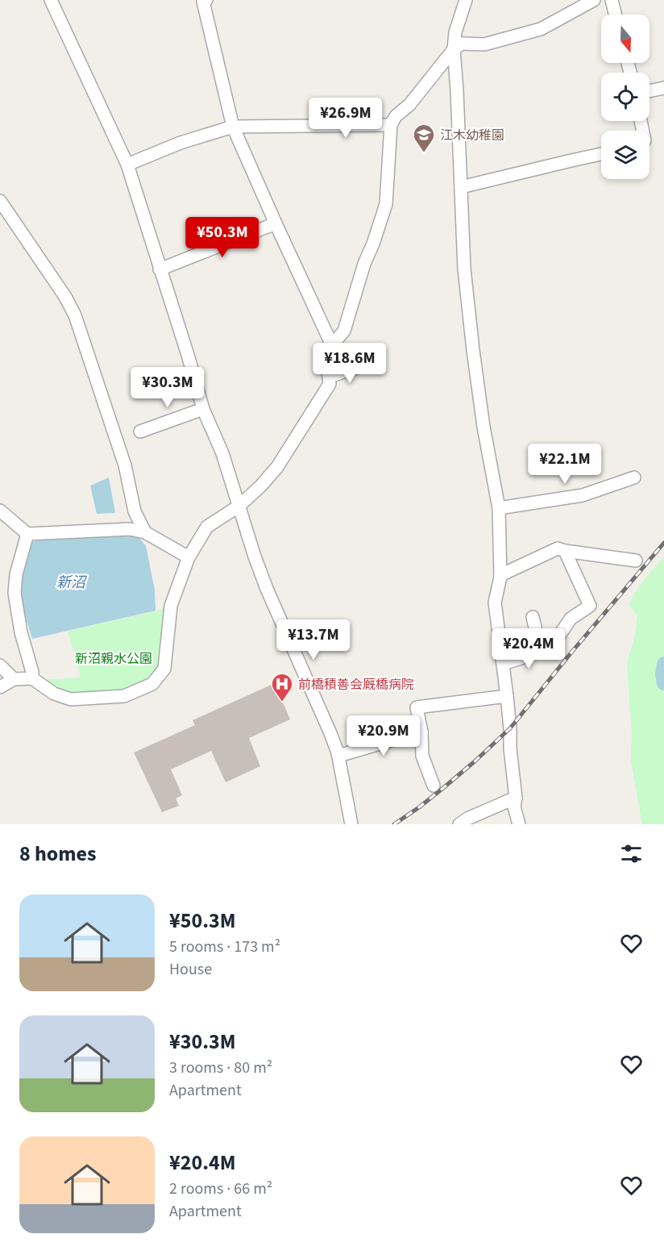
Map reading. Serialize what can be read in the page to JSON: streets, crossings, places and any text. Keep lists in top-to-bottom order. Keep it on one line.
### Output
{"water":["新沼"],"parks":["新沼親水公園"],"places":{"school or university":["江木幼稚園"],"hospital":["前橋積善会厩橋病院"]},"north":"bottom","page":{"price":["¥26.9M","¥50.3M","¥18.6M","¥30.3M","¥22.1M","¥13.7M","¥20.4M","¥20.9M"],"heading":"8 homes","list":[{"name":"¥50.3M","note":"5 rooms · 173 m² · House"},{"name":"¥30.3M","note":"3 rooms · 80 m² · Apartment"},{"name":"¥20.4M","note":"2 rooms · 66 m² · Apartment"}]}}
